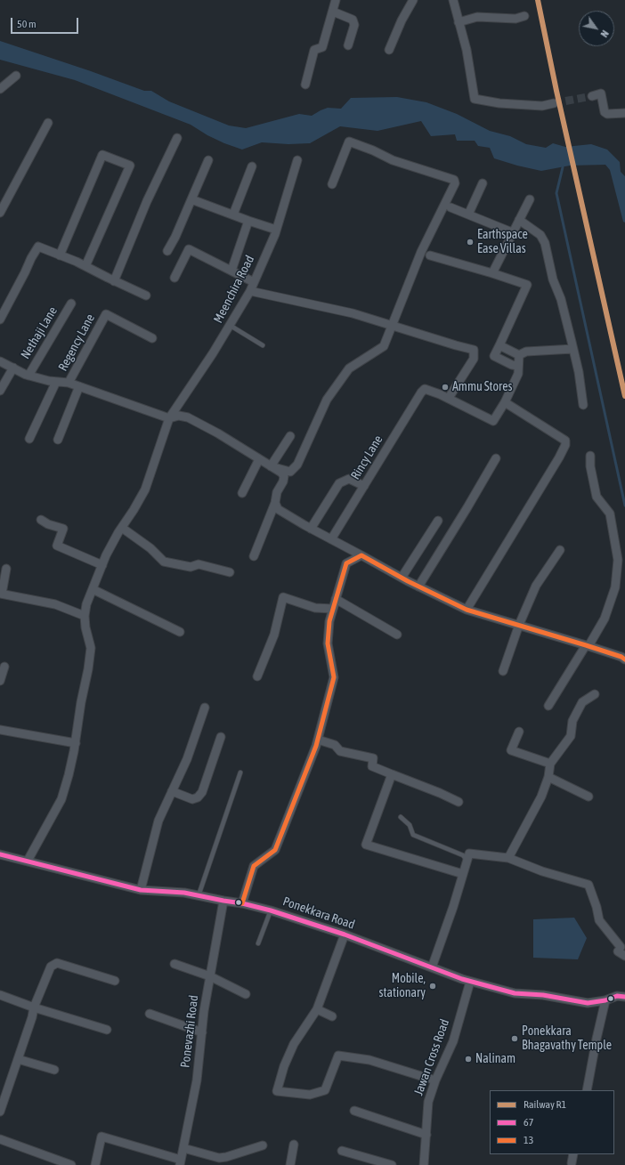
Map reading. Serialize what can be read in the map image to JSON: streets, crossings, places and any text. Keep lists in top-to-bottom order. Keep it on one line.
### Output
{"streets":{"street":["Meenchira Road","Nethaji Lane","Regency Lane","Rincy Lane","Ponekkara Road","Ponevazhi Road","Jawan Cross Road"]},"crossings":[["Ponekkara Road","Ponevazhi Road"],["Ponekkara Road","Jawan Cross Road"]],"places":["Earthspace Ease Villas","Ammu Stores","Mobile, stationary","Ponekkara Bhagavathy Temple","Nalinam"],"lines":["rail line R1","transit line 13","transit line 67"],"legend":["Railway R1","67","13"],"scale_bar":"50 m","north":"bottom right"}
